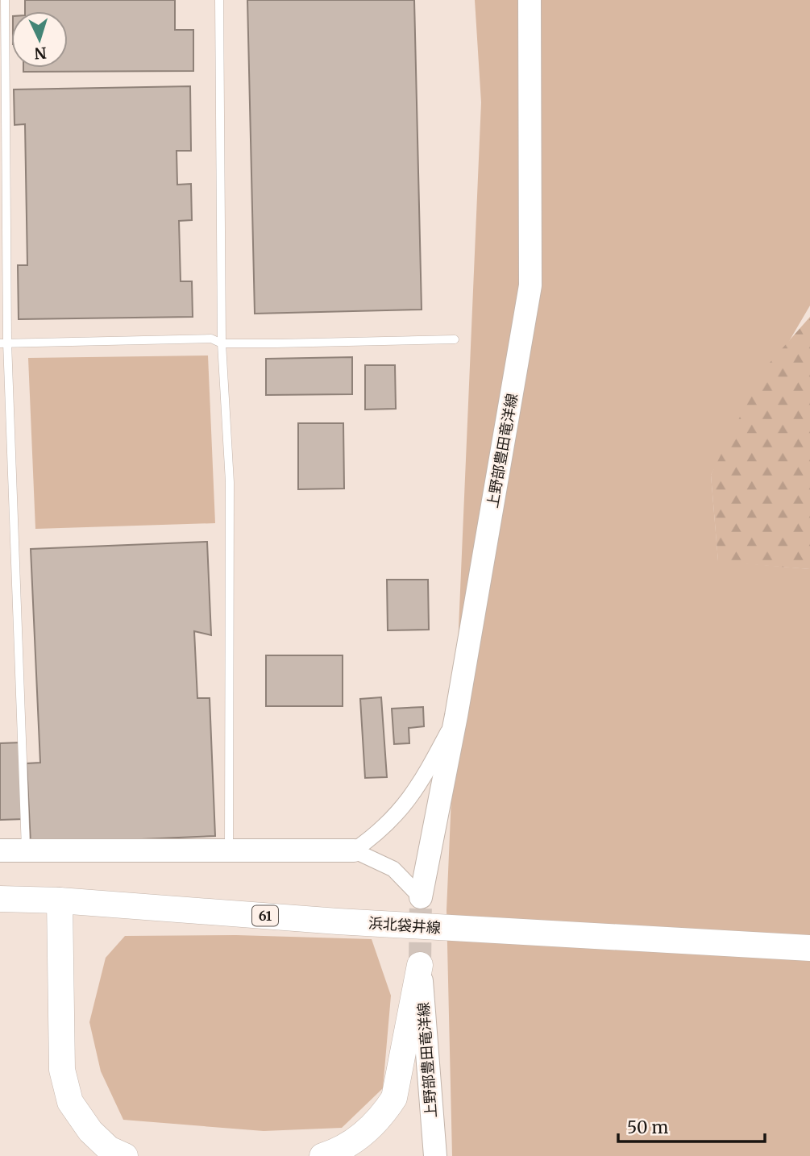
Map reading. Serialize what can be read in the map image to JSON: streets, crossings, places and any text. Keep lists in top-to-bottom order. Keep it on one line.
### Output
{"streets":{"main road":["上野部豊田竜洋線","61","浜北袋井線"]},"scale_bar":"50 m","north":"bottom"}
